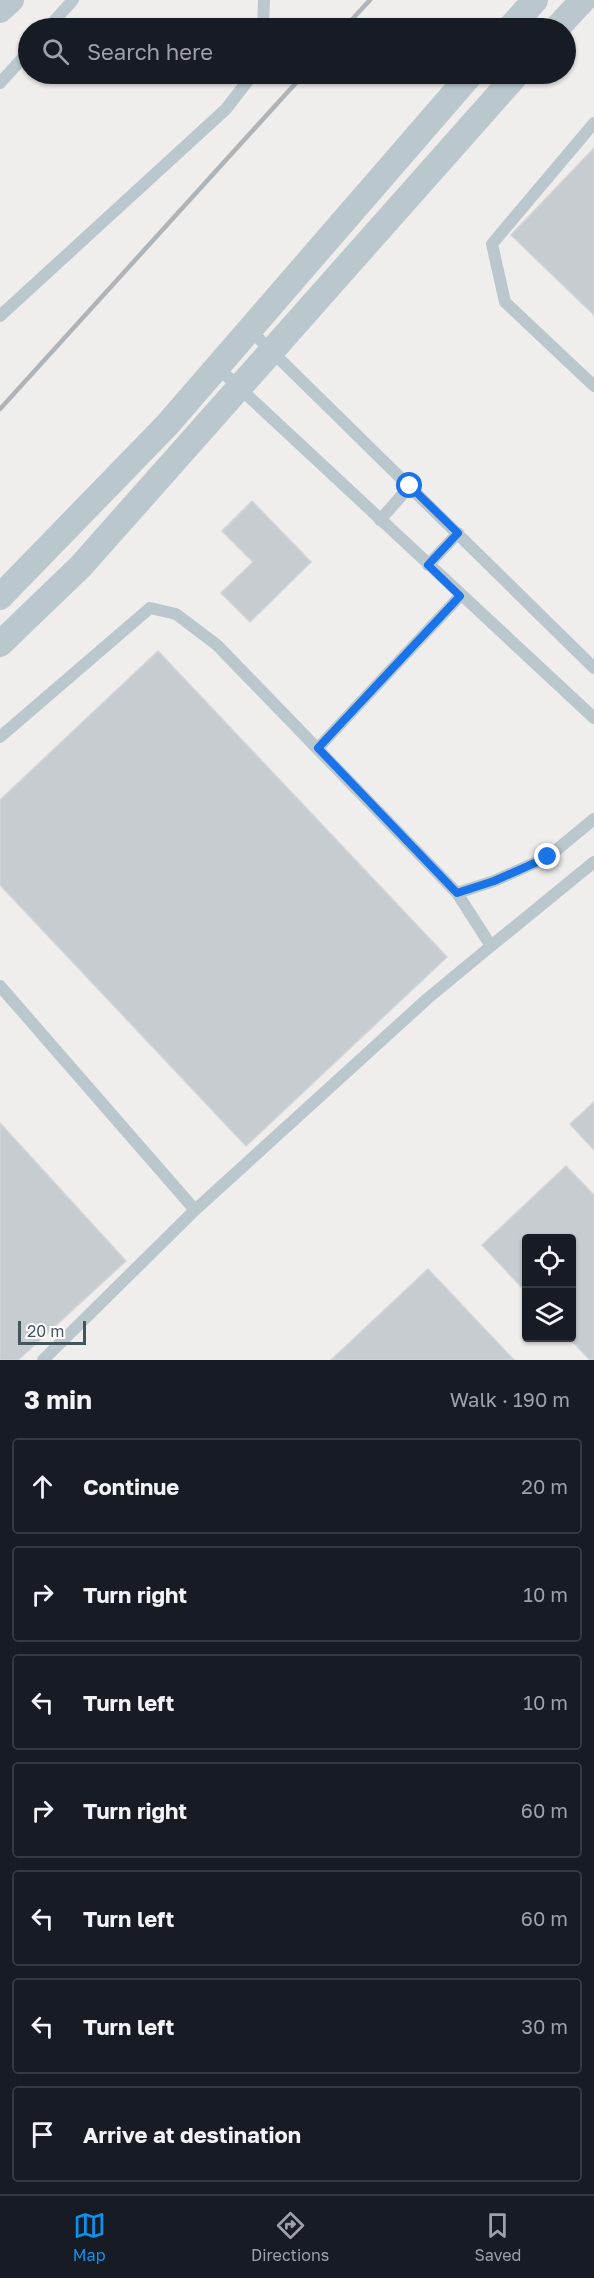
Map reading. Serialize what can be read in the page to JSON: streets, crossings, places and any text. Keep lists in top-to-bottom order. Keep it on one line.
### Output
{"scale_bar":"20 m","page":{"search":"Search here","scale":"20 m","heading":["3 min","Walk · 190 m"],"list":[["Continue","20 m"],["Turn right","10 m"],["Turn left","10 m"],["Turn right","60 m"],["Turn left","60 m"],["Turn left","30 m"],"Arrive at destination"],"nav":["Map","Directions","Saved"]}}
